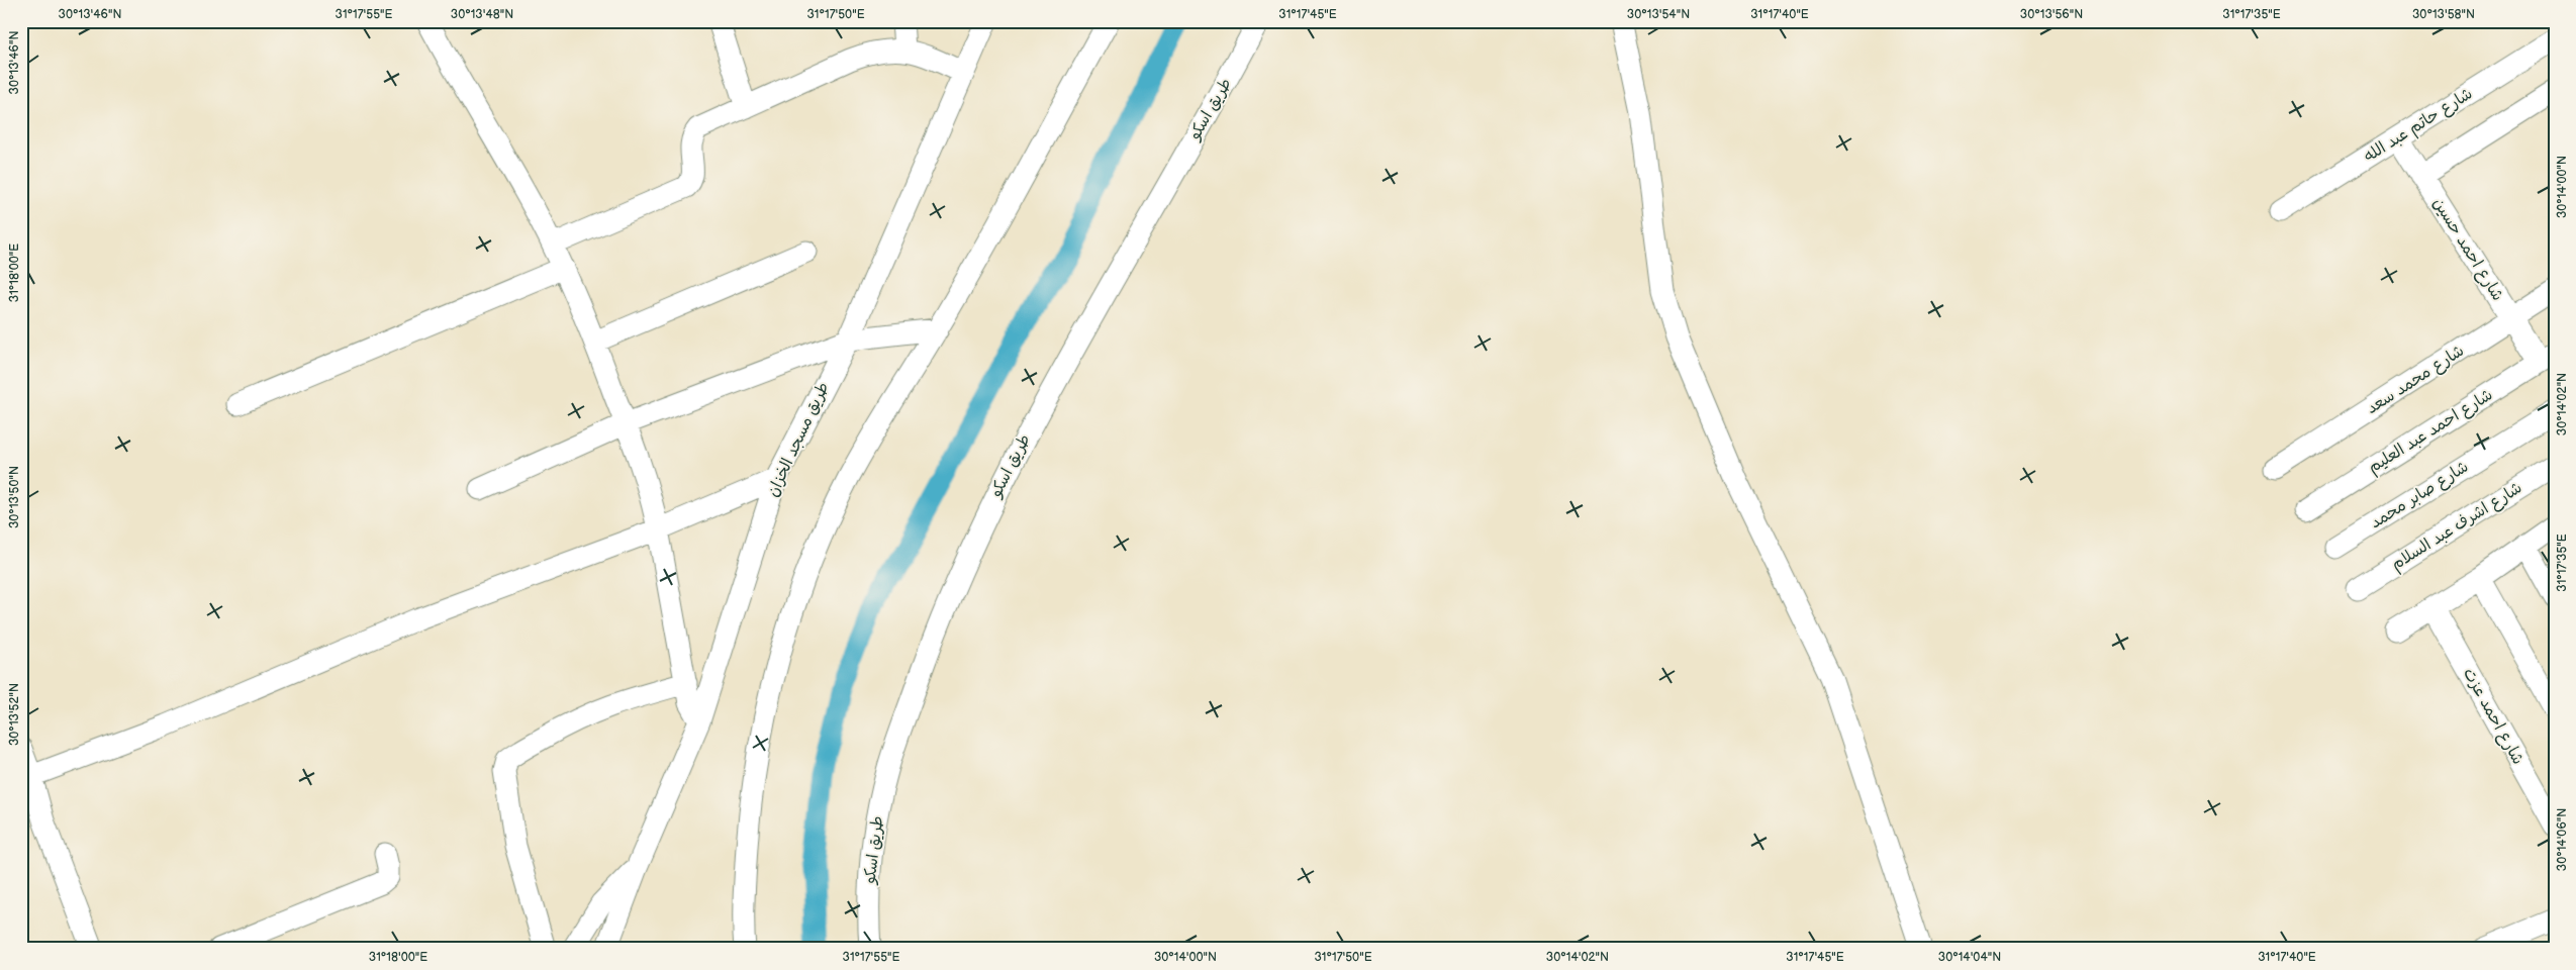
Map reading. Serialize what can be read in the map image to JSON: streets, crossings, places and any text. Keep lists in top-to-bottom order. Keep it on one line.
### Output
{"streets":{"street":["طريق اسكو","شارع حاتم عبد الله","شارع احمد حسين","شارع محمد سعد","شارع احمد عبد العليم","طريق مسجد الخزان","شارع صابر محمد","شارع اشرف عبد السلام","شارع احمد عزت"]},"crossings":[["شارع حاتم عبد الله","شارع احمد حسين"],["شارع احمد حسين","شارع محمد سعد"],["شارع احمد حسين","شارع احمد عبد العليم"]],"coordinates":["30°13'46\"N","31°17'55\"E","30°13'48\"N","31°17'50\"E","31°17'45\"E","30°13'54\"N","31°17'40\"E","30°13'56\"N","31°17'35\"E","30°13'58\"N","30°14'00\"N","31°18'00\"E","30°14'02\"N","30°13'50\"N","30°13'52\"N","30°14'06\"N","30°14'04\"N"]}
